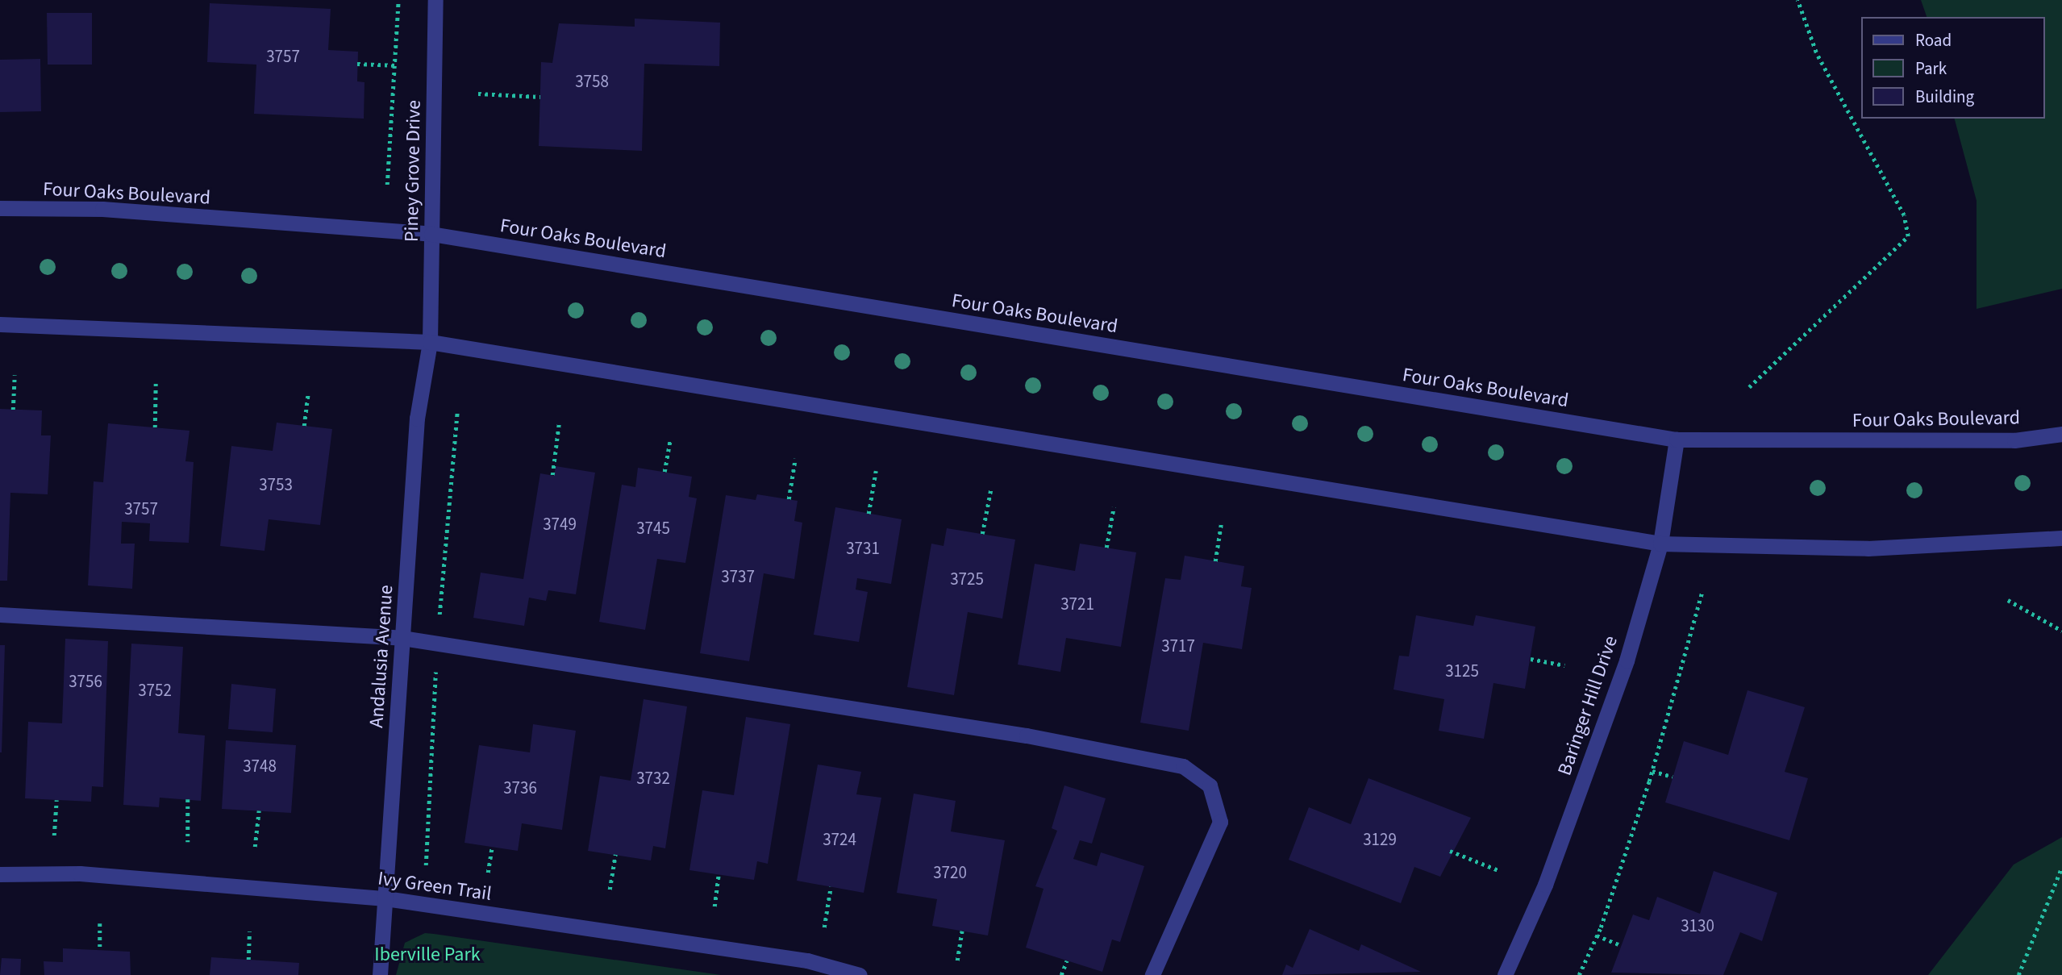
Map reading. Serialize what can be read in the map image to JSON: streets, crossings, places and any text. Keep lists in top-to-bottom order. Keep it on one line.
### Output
{"streets":{"street":["Piney Grove Drive","Four Oaks Boulevard","Andalusia Avenue","Baringer Hill Drive","Ivy Green Trail"]},"crossings":[["Piney Grove Drive","Four Oaks Boulevard"],["Piney Grove Drive","Andalusia Avenue"],["Four Oaks Boulevard","Baringer Hill Drive"],["Andalusia Avenue","Ivy Green Trail"]],"parks":["Iberville Park"],"house_numbers":["3757","3758","3753","3757","3749","3745","3731","3737","3725","3721","3717","3125","3756","3752","3748","3732","3736","3724","3129","3720","3130"],"legend":["Road","Park","Building"]}
